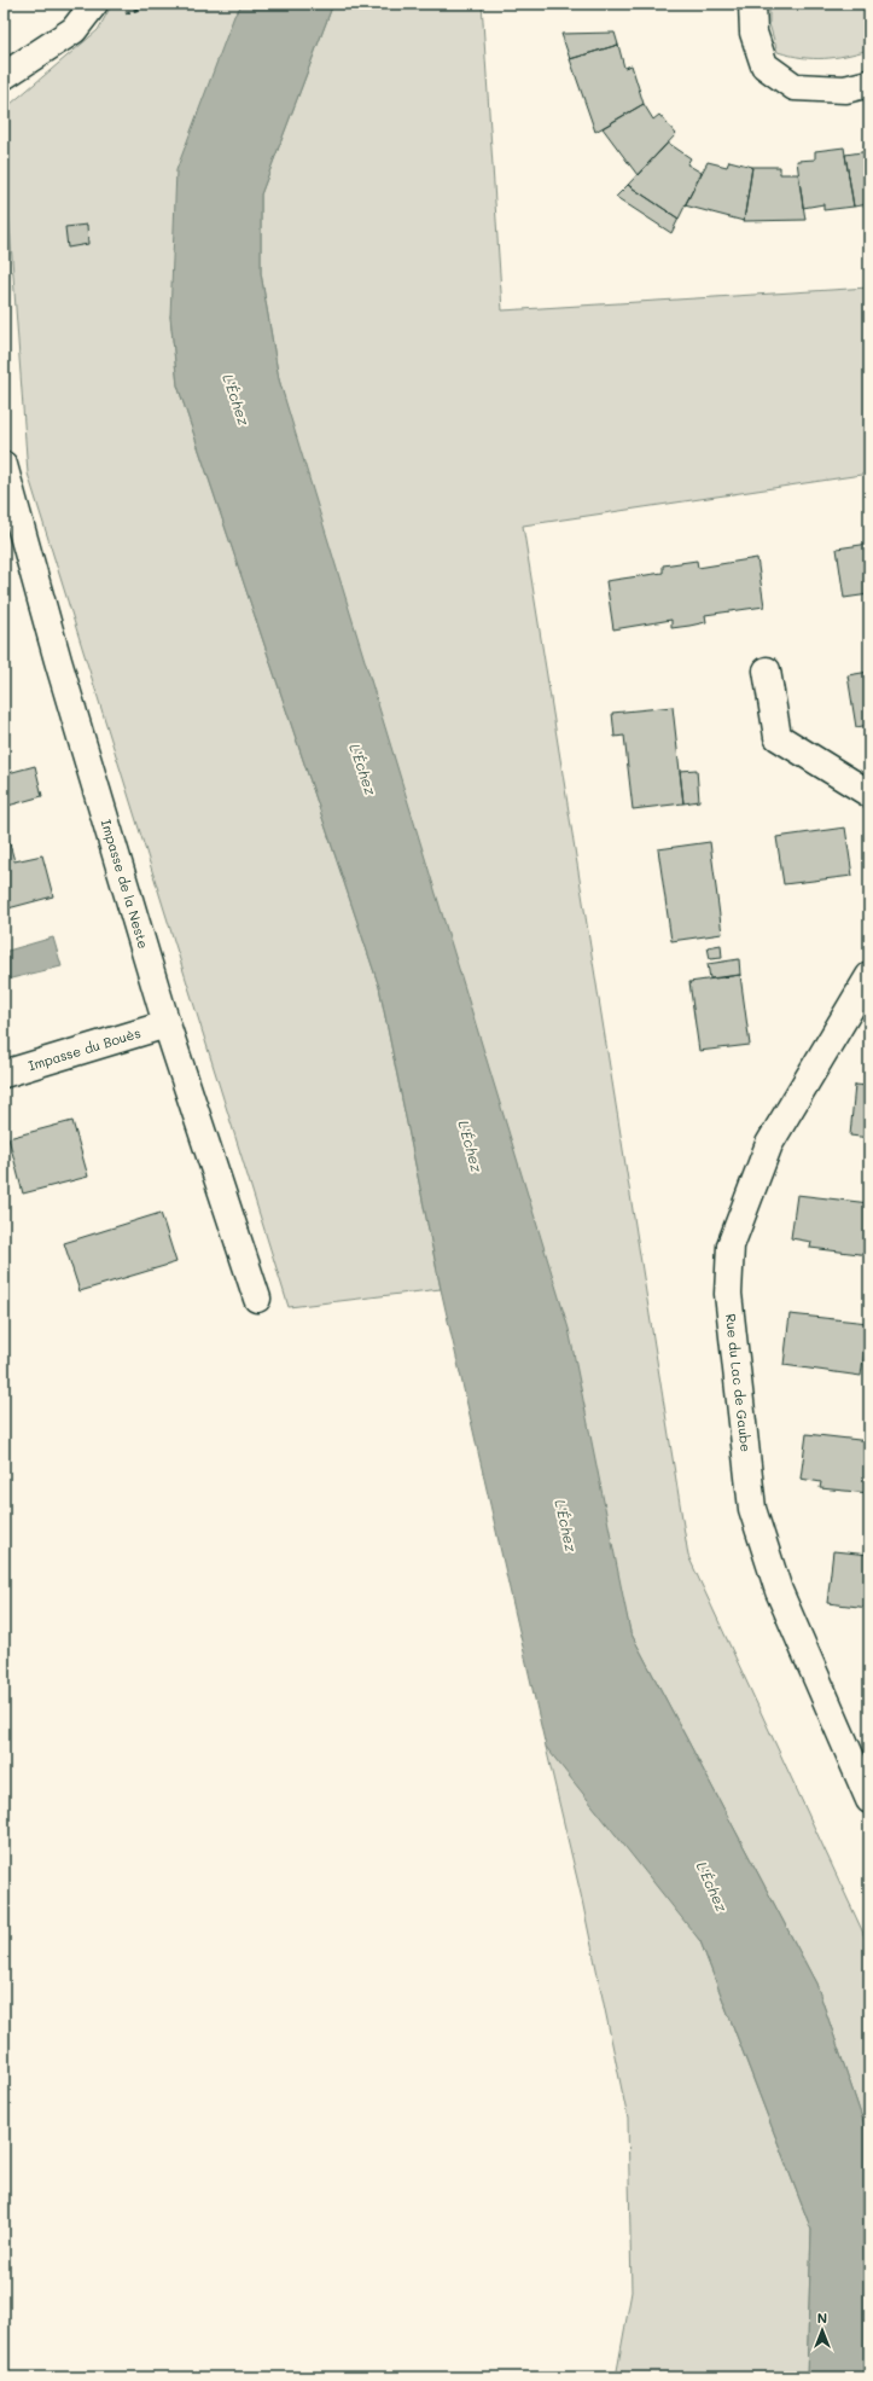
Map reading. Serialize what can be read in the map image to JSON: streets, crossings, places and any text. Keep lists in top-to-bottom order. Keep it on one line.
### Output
{"streets":{"street":["Impasse de la Neste","Impasse du Bouès","Rue du Lac de Gaube"]},"crossings":[["Impasse de la Neste","Impasse du Bouès"]],"water":["L'Échez"],"north":"top"}
